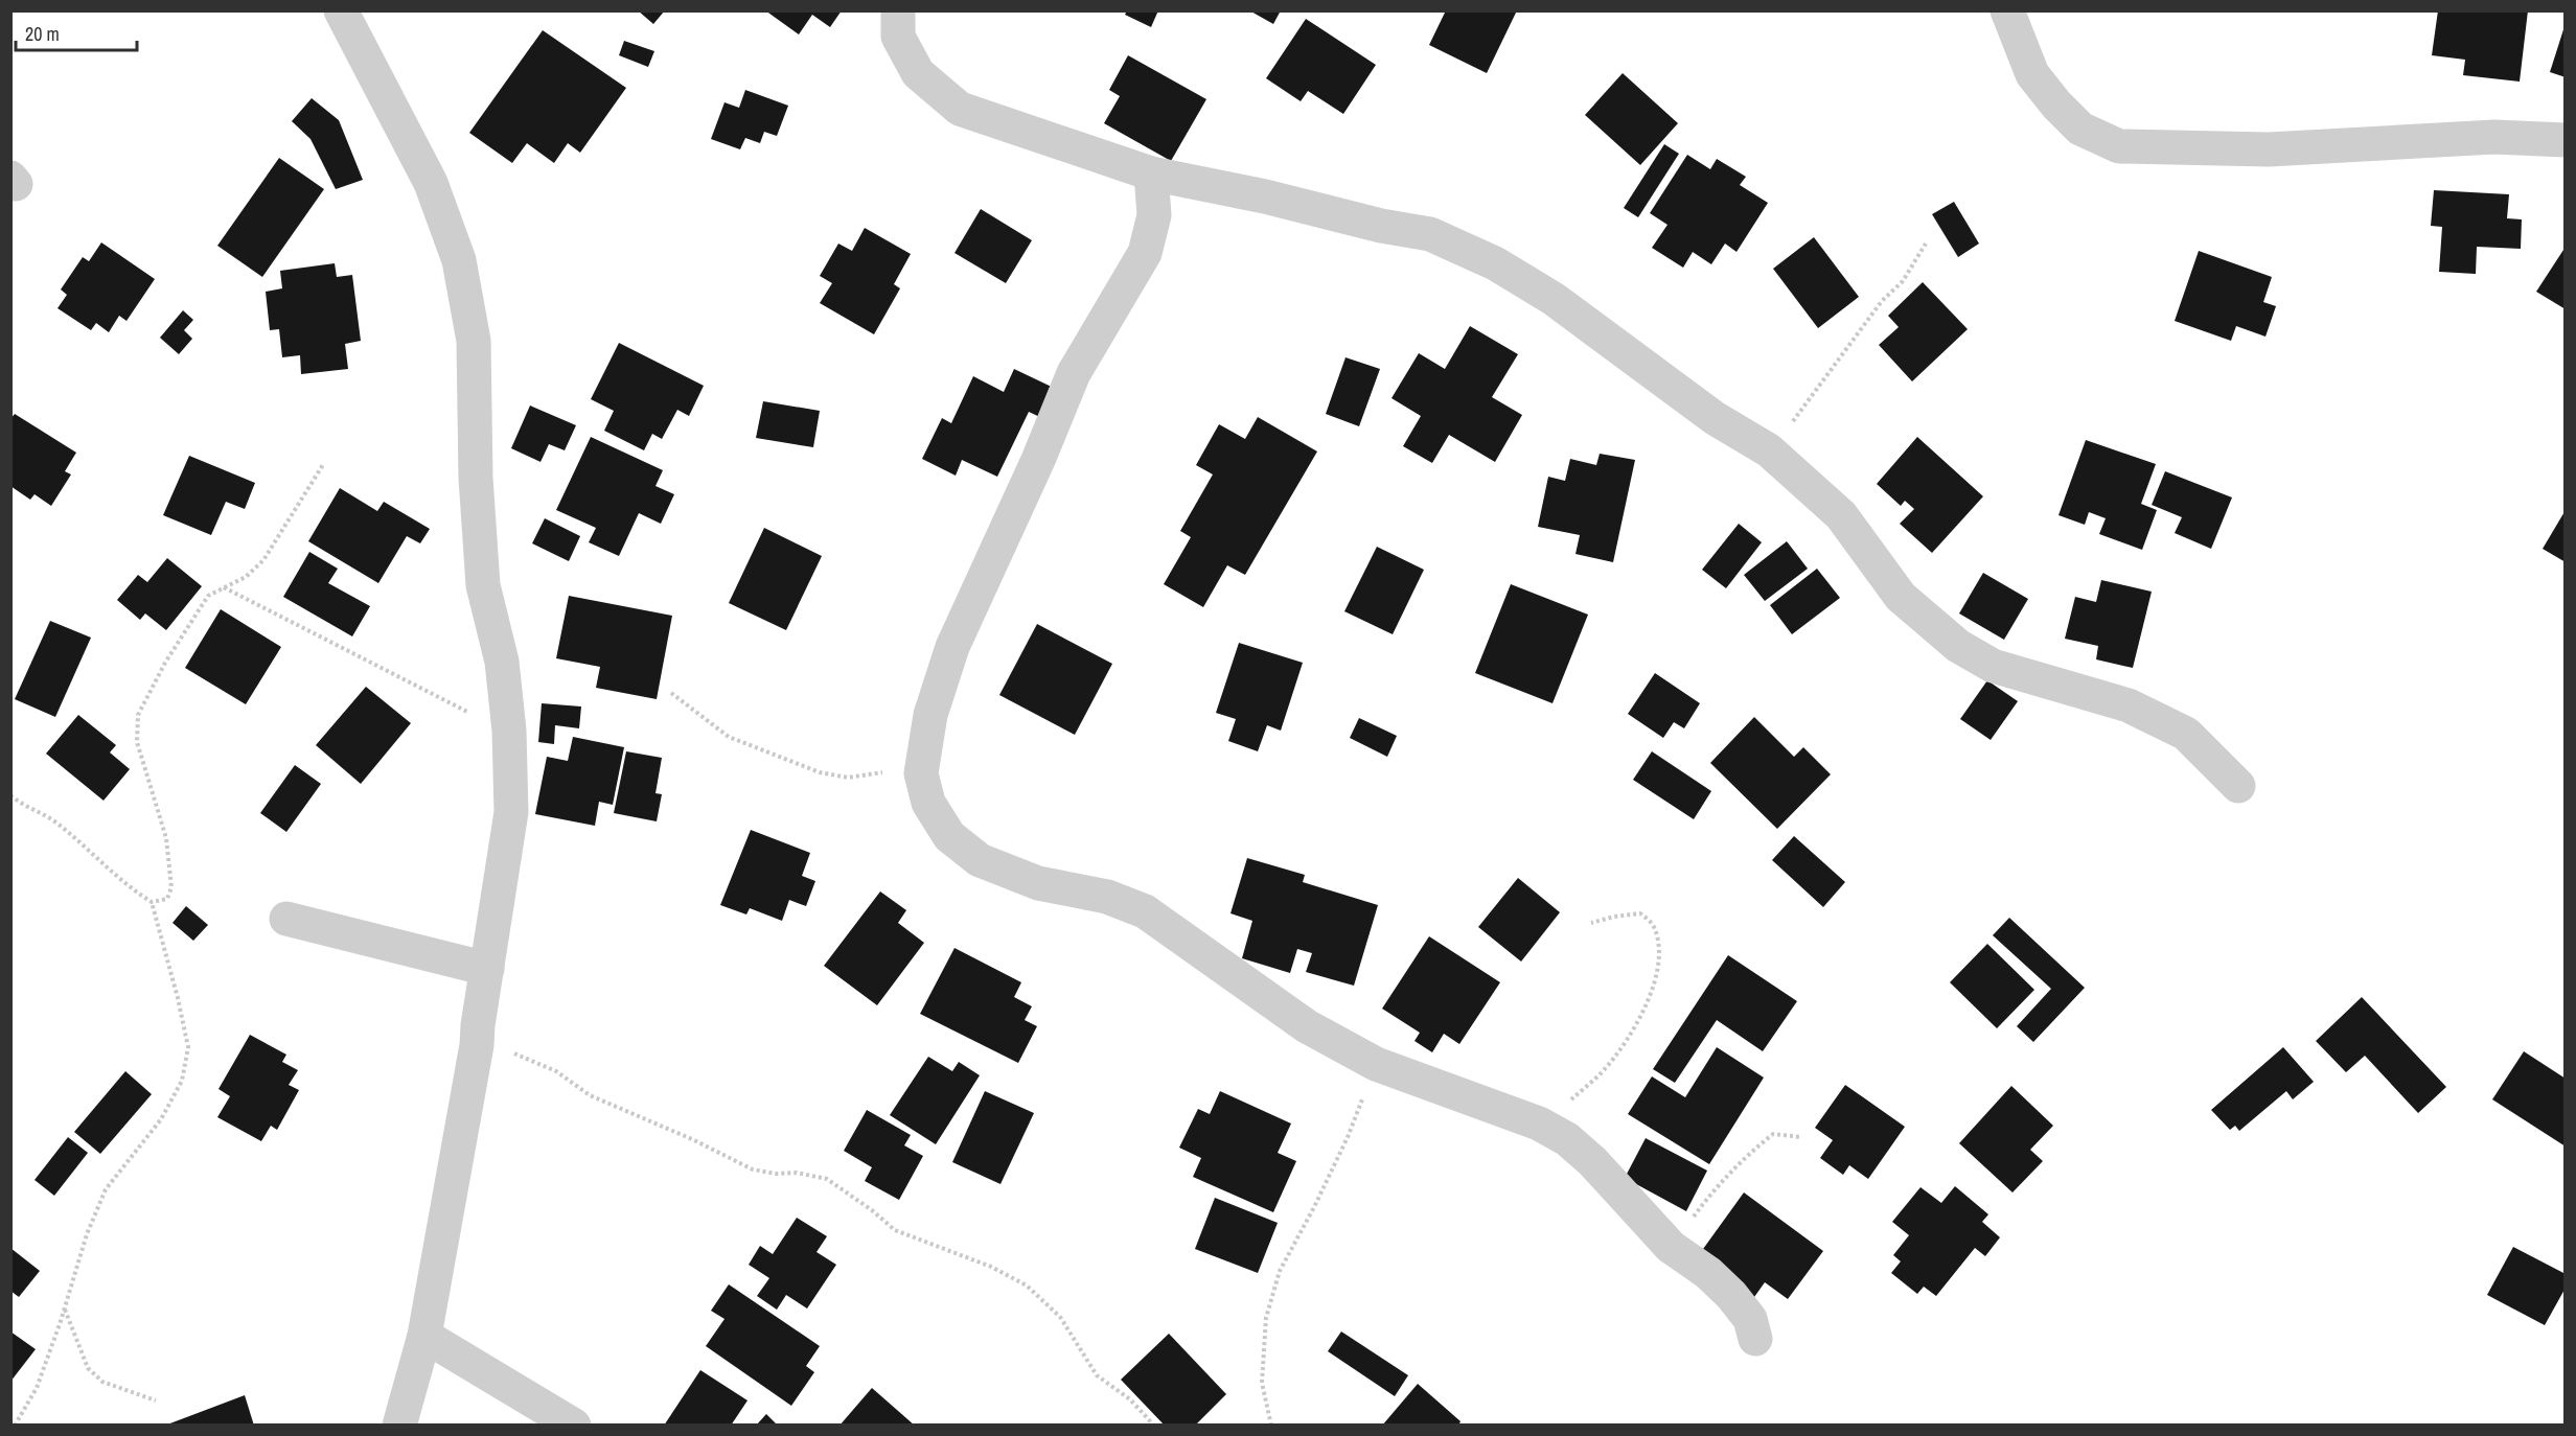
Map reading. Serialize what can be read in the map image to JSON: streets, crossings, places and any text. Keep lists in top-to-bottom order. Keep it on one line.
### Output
{"scale_bar":"20 m"}
